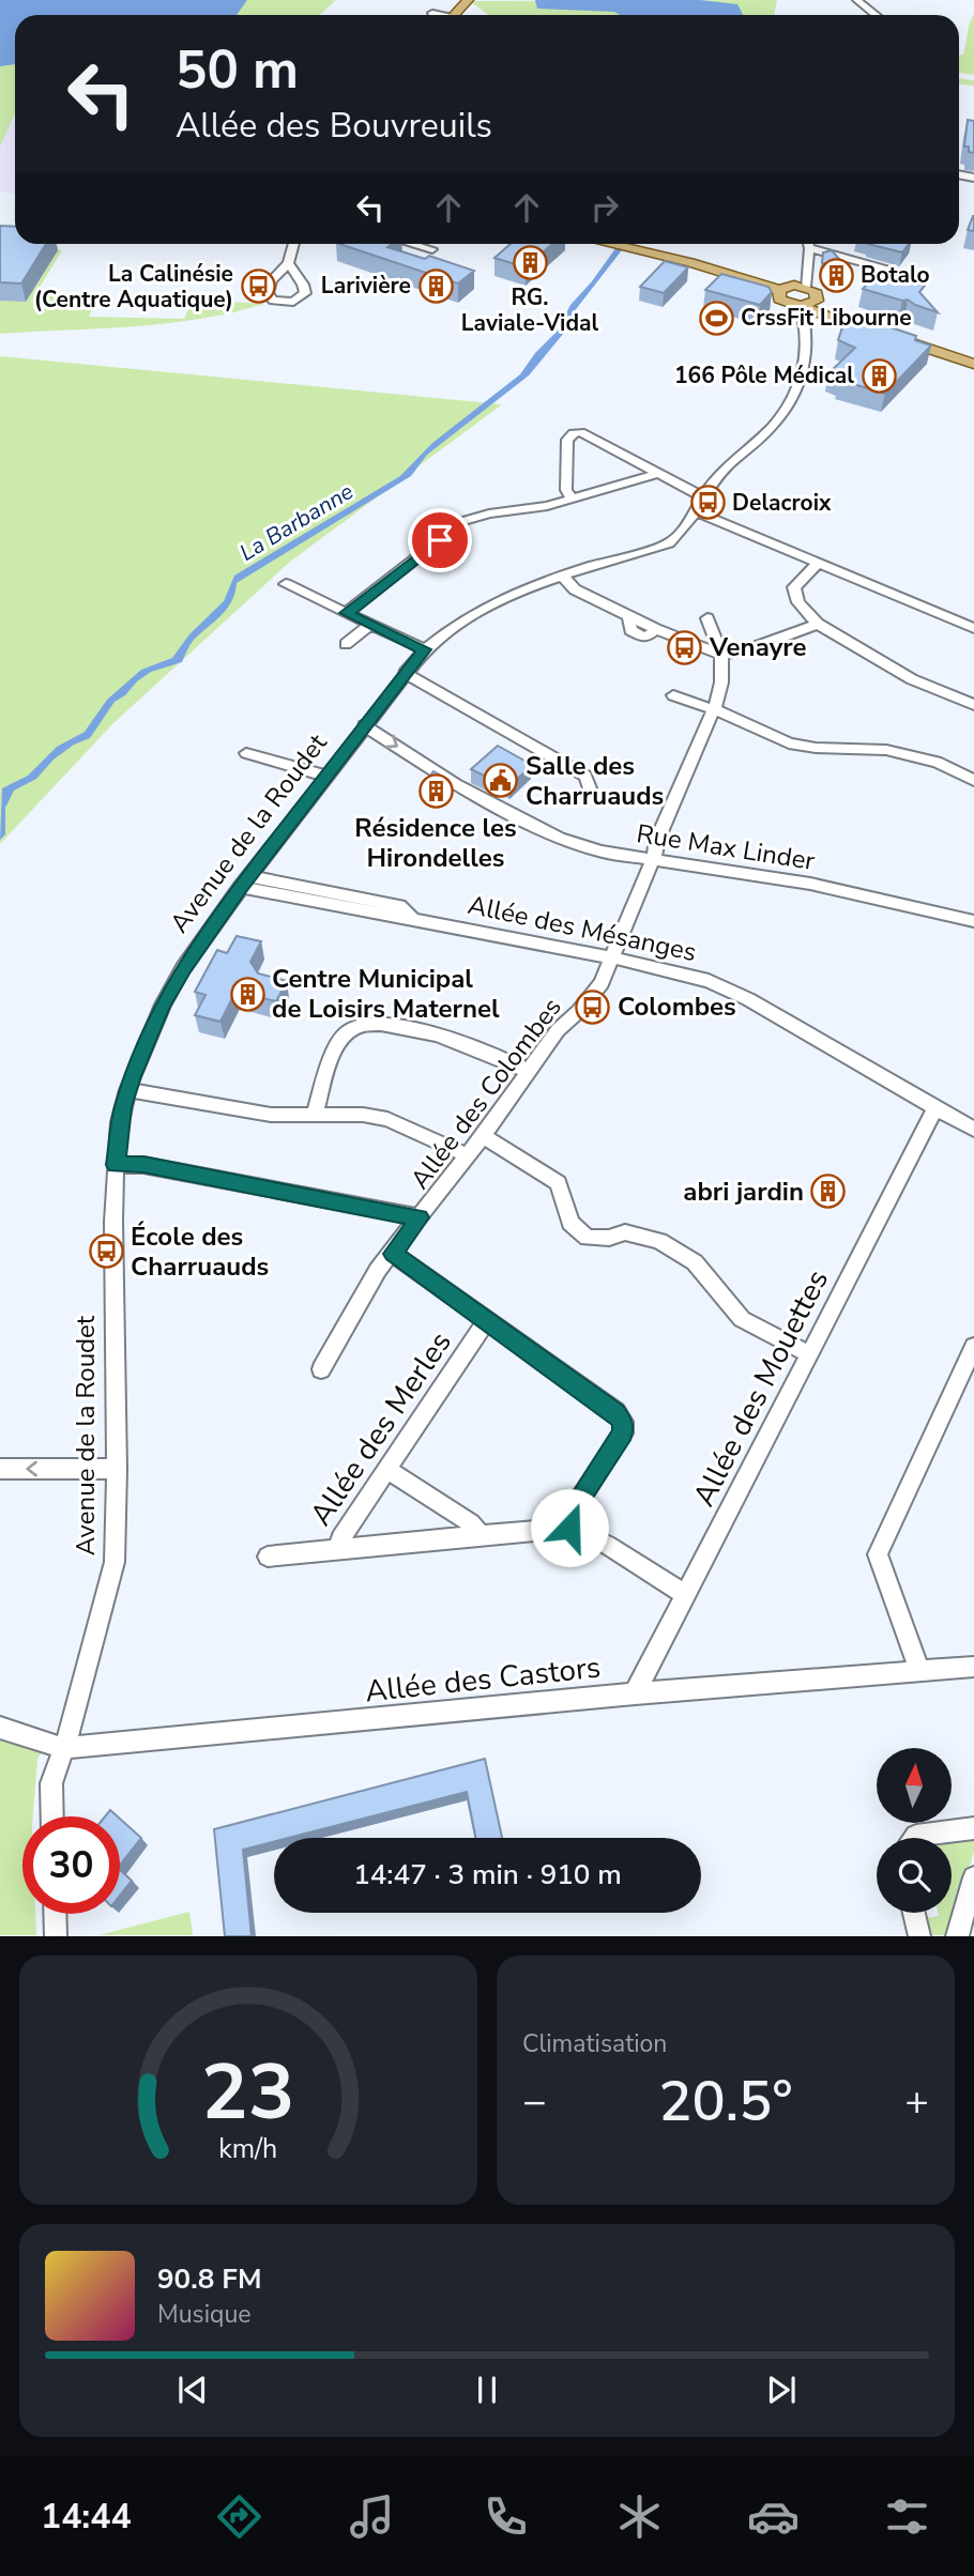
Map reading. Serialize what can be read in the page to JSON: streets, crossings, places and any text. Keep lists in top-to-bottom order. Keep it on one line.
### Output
{"streets":{"street":["Avenue de la Roudet","Rue Max Linder","Allée des Mésanges","Allée des Colombes","Allée des Mouettes","Allée des Merles","Allée des Castors"]},"crossings":[["Avenue de la Roudet","Rue Max Linder"],["Avenue de la Roudet","Allée des Mésanges"],["Avenue de la Roudet","Allée des Castors"],["Rue Max Linder","Allée des Colombes"],["Allée des Mésanges","Allée des Colombes"],["Allée des Mésanges","Allée des Mouettes"],["Allée des Mouettes","Allée des Castors"]],"water":["La Barbanne"],"places":{"building":["RG. Laviale-Vidal","Botalo","Larivière","166 Pôle Médical","Résidence les Hirondelles","Centre Municipal de Loisirs Maternel","abri jardin"],"bus stop":["La Calinésie (Centre Aquatique)","Delacroix","Venayre","Colombes","École des Charruauds"],"sports":["CrssFit Libourne"],"public building":["Salle des Charruauds"]},"north":"top","page":{"turn":["50 m","Allée des Bouvreuils"],"limit":"30","trip":"14:47 · 3 min · 910 m","tile":"Climatisation","heat":["−","20.5°","+"],"song":["90.8 FM","Musique"],"tabs":"14:44","gauge":["23","km/h"]}}
